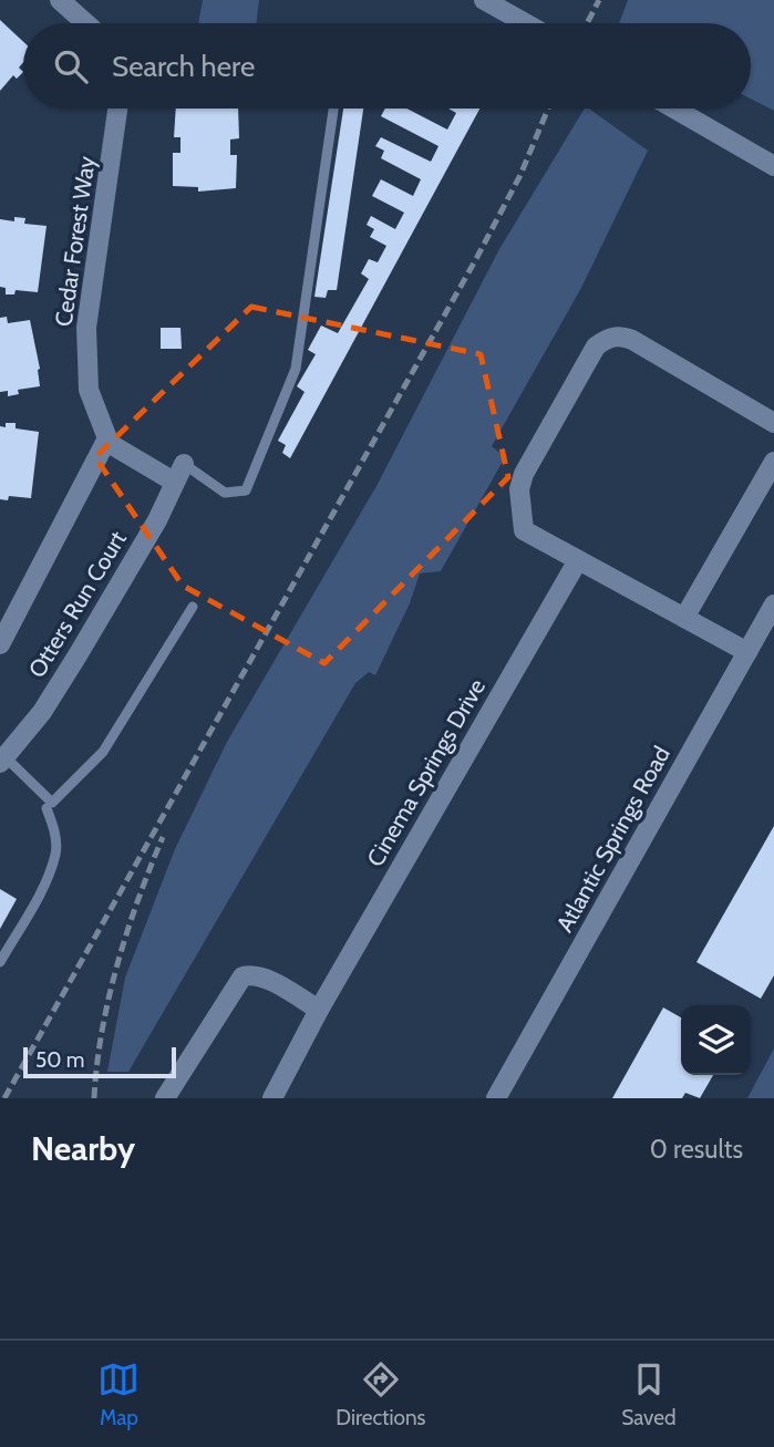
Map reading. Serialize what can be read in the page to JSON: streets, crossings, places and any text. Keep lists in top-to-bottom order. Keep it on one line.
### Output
{"streets":{"street":["Cedar Forest Way","Otters Run Court","Cinema Springs Drive","Atlantic Springs Road"]},"scale_bar":"50 m","page":{"search":"Search here","scale":"50 m","heading":["Nearby","0 results"],"nav":["Map","Directions","Saved"]}}
